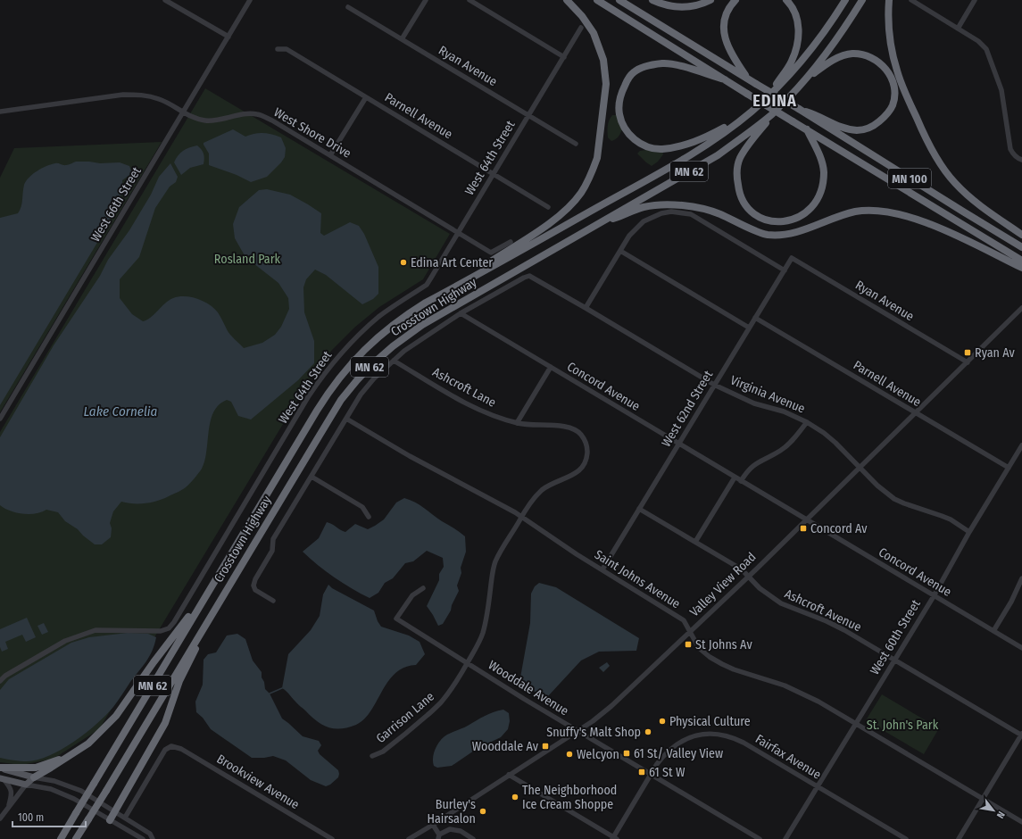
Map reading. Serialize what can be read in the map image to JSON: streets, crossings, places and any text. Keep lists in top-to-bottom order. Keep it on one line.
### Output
{"streets":{"highway":["MN 62","MN 100","Crosstown Highway"],"street":["Ryan Avenue","Parnell Avenue","West Shore Drive","West 64th Street","West 66th Street","Concord Avenue","Ashcroft Lane","Virginia Avenue","West 62nd Street","Saint Johns Avenue","Valley View Road","Ashcroft Avenue","West 60th Street","Wooddale Avenue","Garrison Lane","Fairfax Avenue","Brookview Avenue"]},"crossings":[["Ryan Avenue","West 64th Street"],["Ryan Avenue","West 62nd Street"],["Ryan Avenue","Valley View Road"],["Parnell Avenue","West 64th Street"],["Parnell Avenue","West 62nd Street"],["Parnell Avenue","Valley View Road"],["Parnell Avenue","West 60th Street"],["West Shore Drive","West 64th Street"],["West Shore Drive","West 66th Street"],["Concord Avenue","Virginia Avenue"],["Concord Avenue","West 62nd Street"],["Concord Avenue","Valley View Road"],["Concord Avenue","West 60th Street"],["Ashcroft Lane","Saint Johns Avenue"],["Ashcroft Lane","Garrison Lane"],["Virginia Avenue","West 62nd Street"],["Virginia Avenue","Valley View Road"],["Virginia Avenue","West 60th Street"],["West 62nd Street","Saint Johns Avenue"],["West 62nd Street","Ashcroft Avenue"],["Saint Johns Avenue","Valley View Road"],["Saint Johns Avenue","West 60th Street"],["Saint Johns Avenue","Garrison Lane"],["Valley View Road","Ashcroft Avenue"],["Valley View Road","Wooddale Avenue"],["Ashcroft Avenue","West 60th Street"],["West 60th Street","Fairfax Avenue"],["Wooddale Avenue","Garrison Lane"],["Wooddale Avenue","Fairfax Avenue"]],"districts":["EDINA"],"water":["Lake Cornelia"],"parks":["Rosland Park","St. John's Park"],"places":{"other":["Edina Art Center","Physical Culture","Snuffy's Malt Shop","Welcyon","The Neighborhood Ice Cream Shoppe","Burley's Hairsalon"],"transit":["Ryan Av","Concord Av","St Johns Av","Wooddale Av","61 St/ Valley View","61 St W"]},"scale_bar":"100 m","north":"bottom right"}
